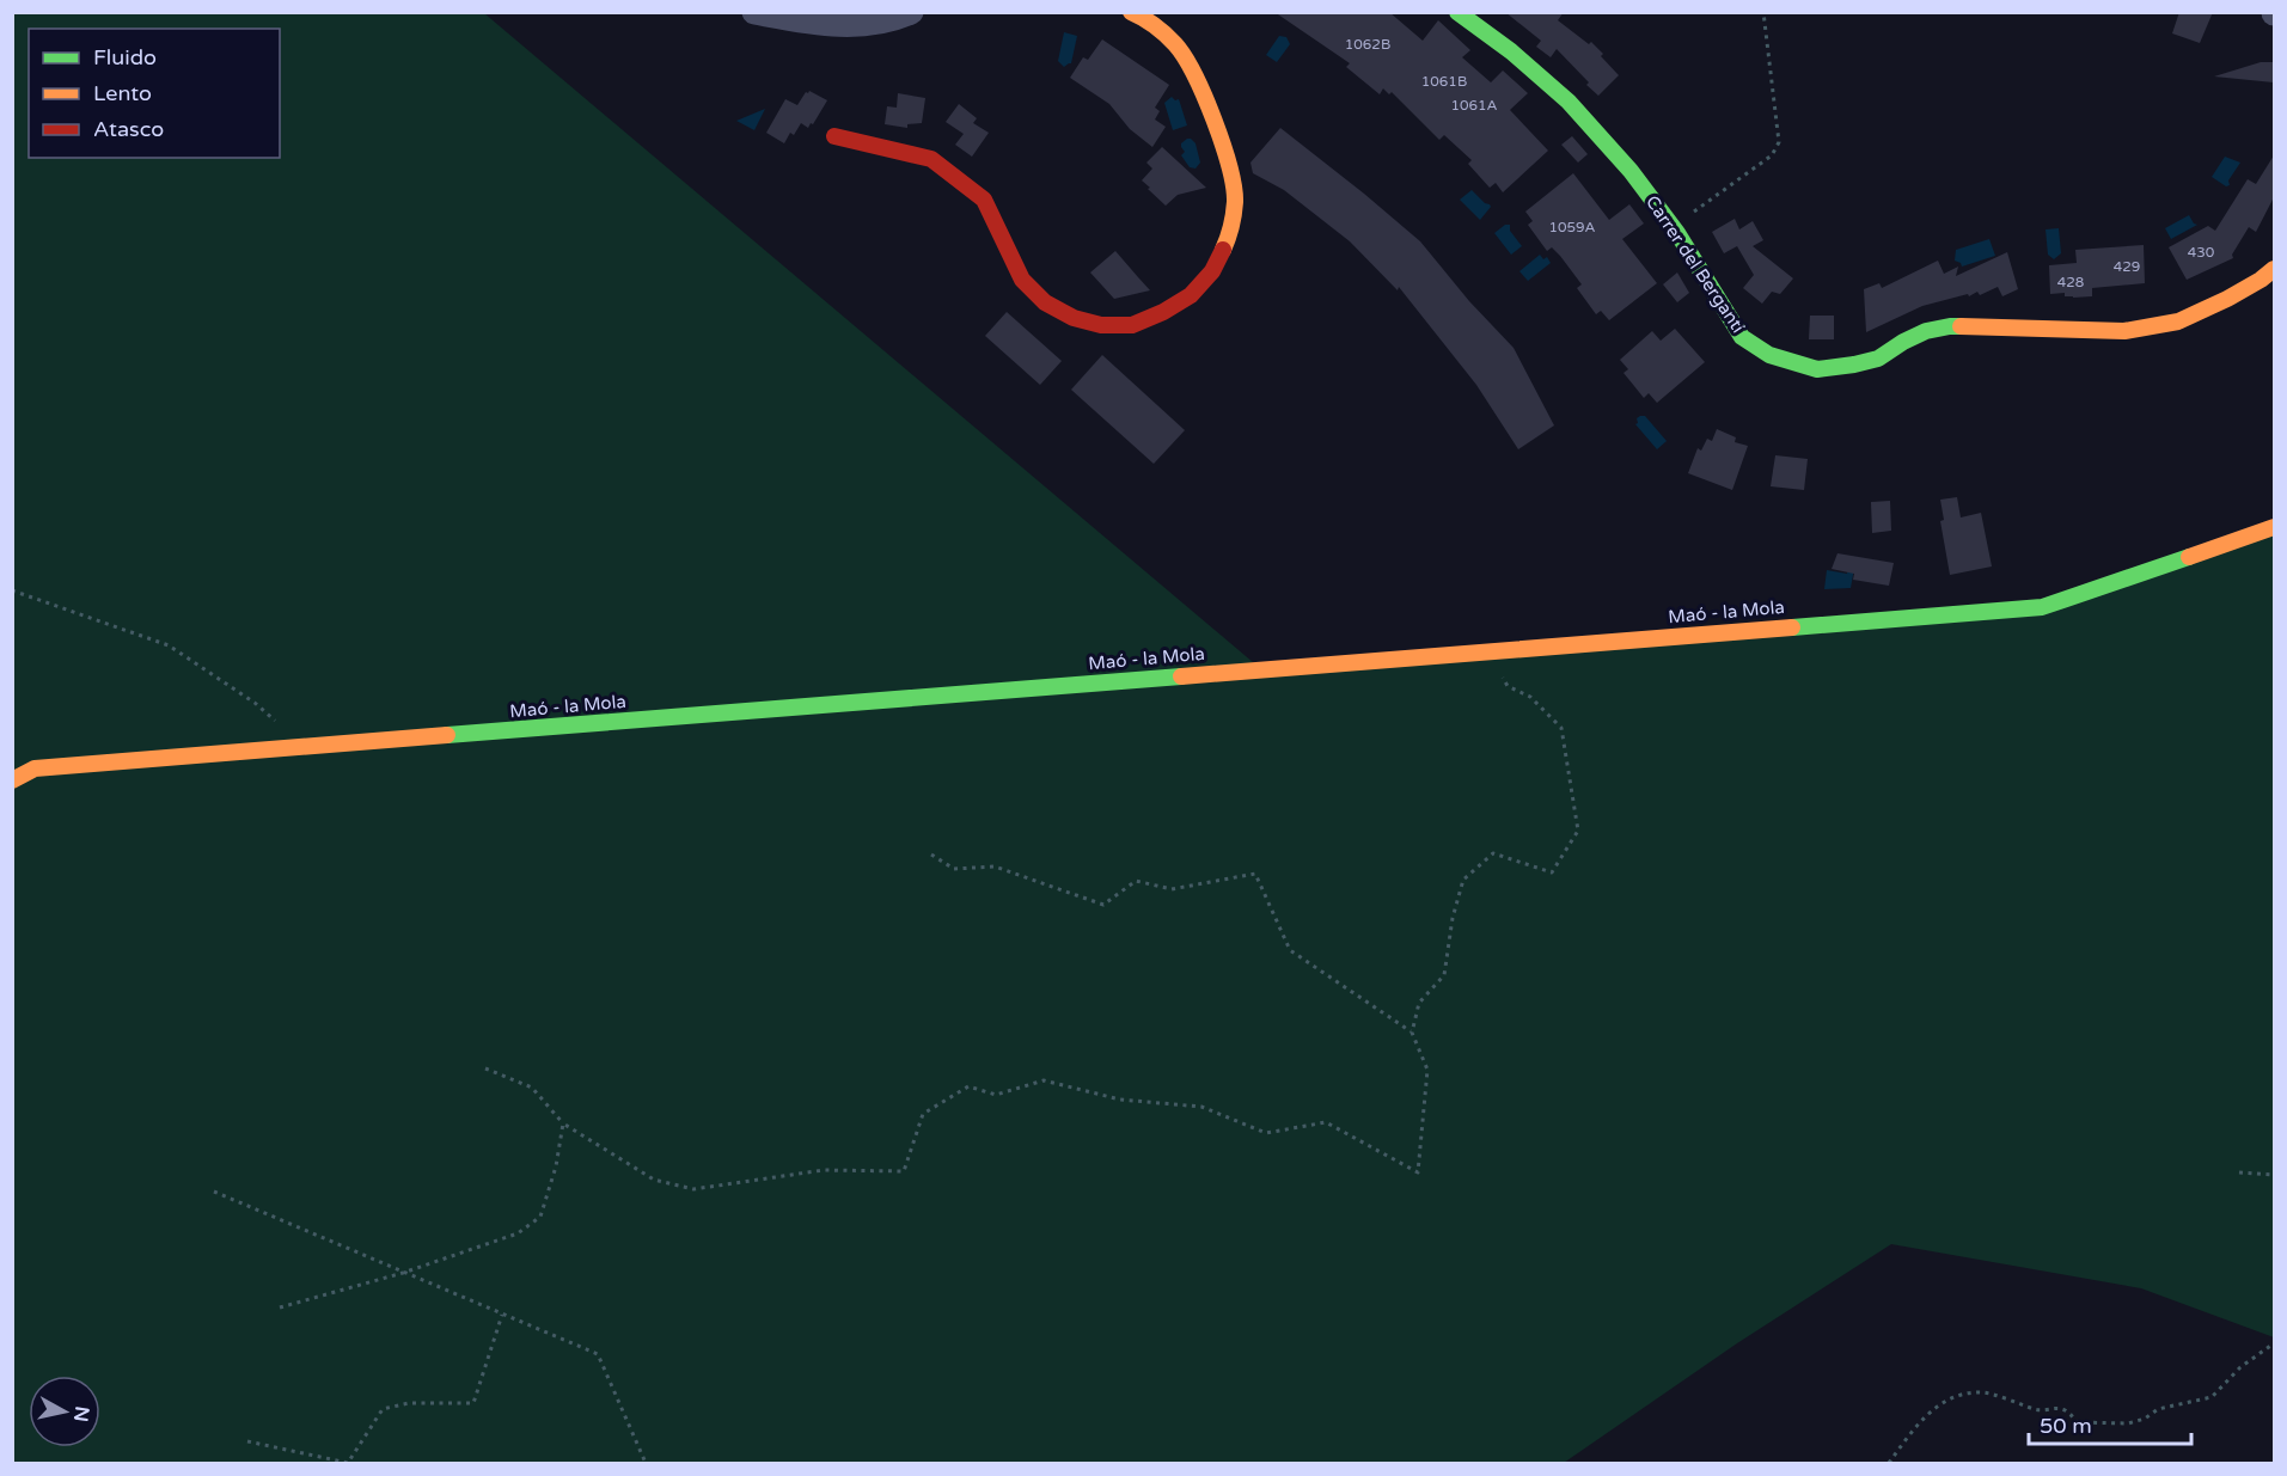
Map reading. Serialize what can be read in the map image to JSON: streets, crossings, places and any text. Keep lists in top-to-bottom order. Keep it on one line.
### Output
{"streets":{"street":["Carrer del Bergantí","Maó - la Mola"]},"house_numbers":["1062B","1061B","1061A","1059A","430","429","428"],"legend":["Fluido","Lento","Atasco"],"scale_bar":"50 m","north":"right"}
